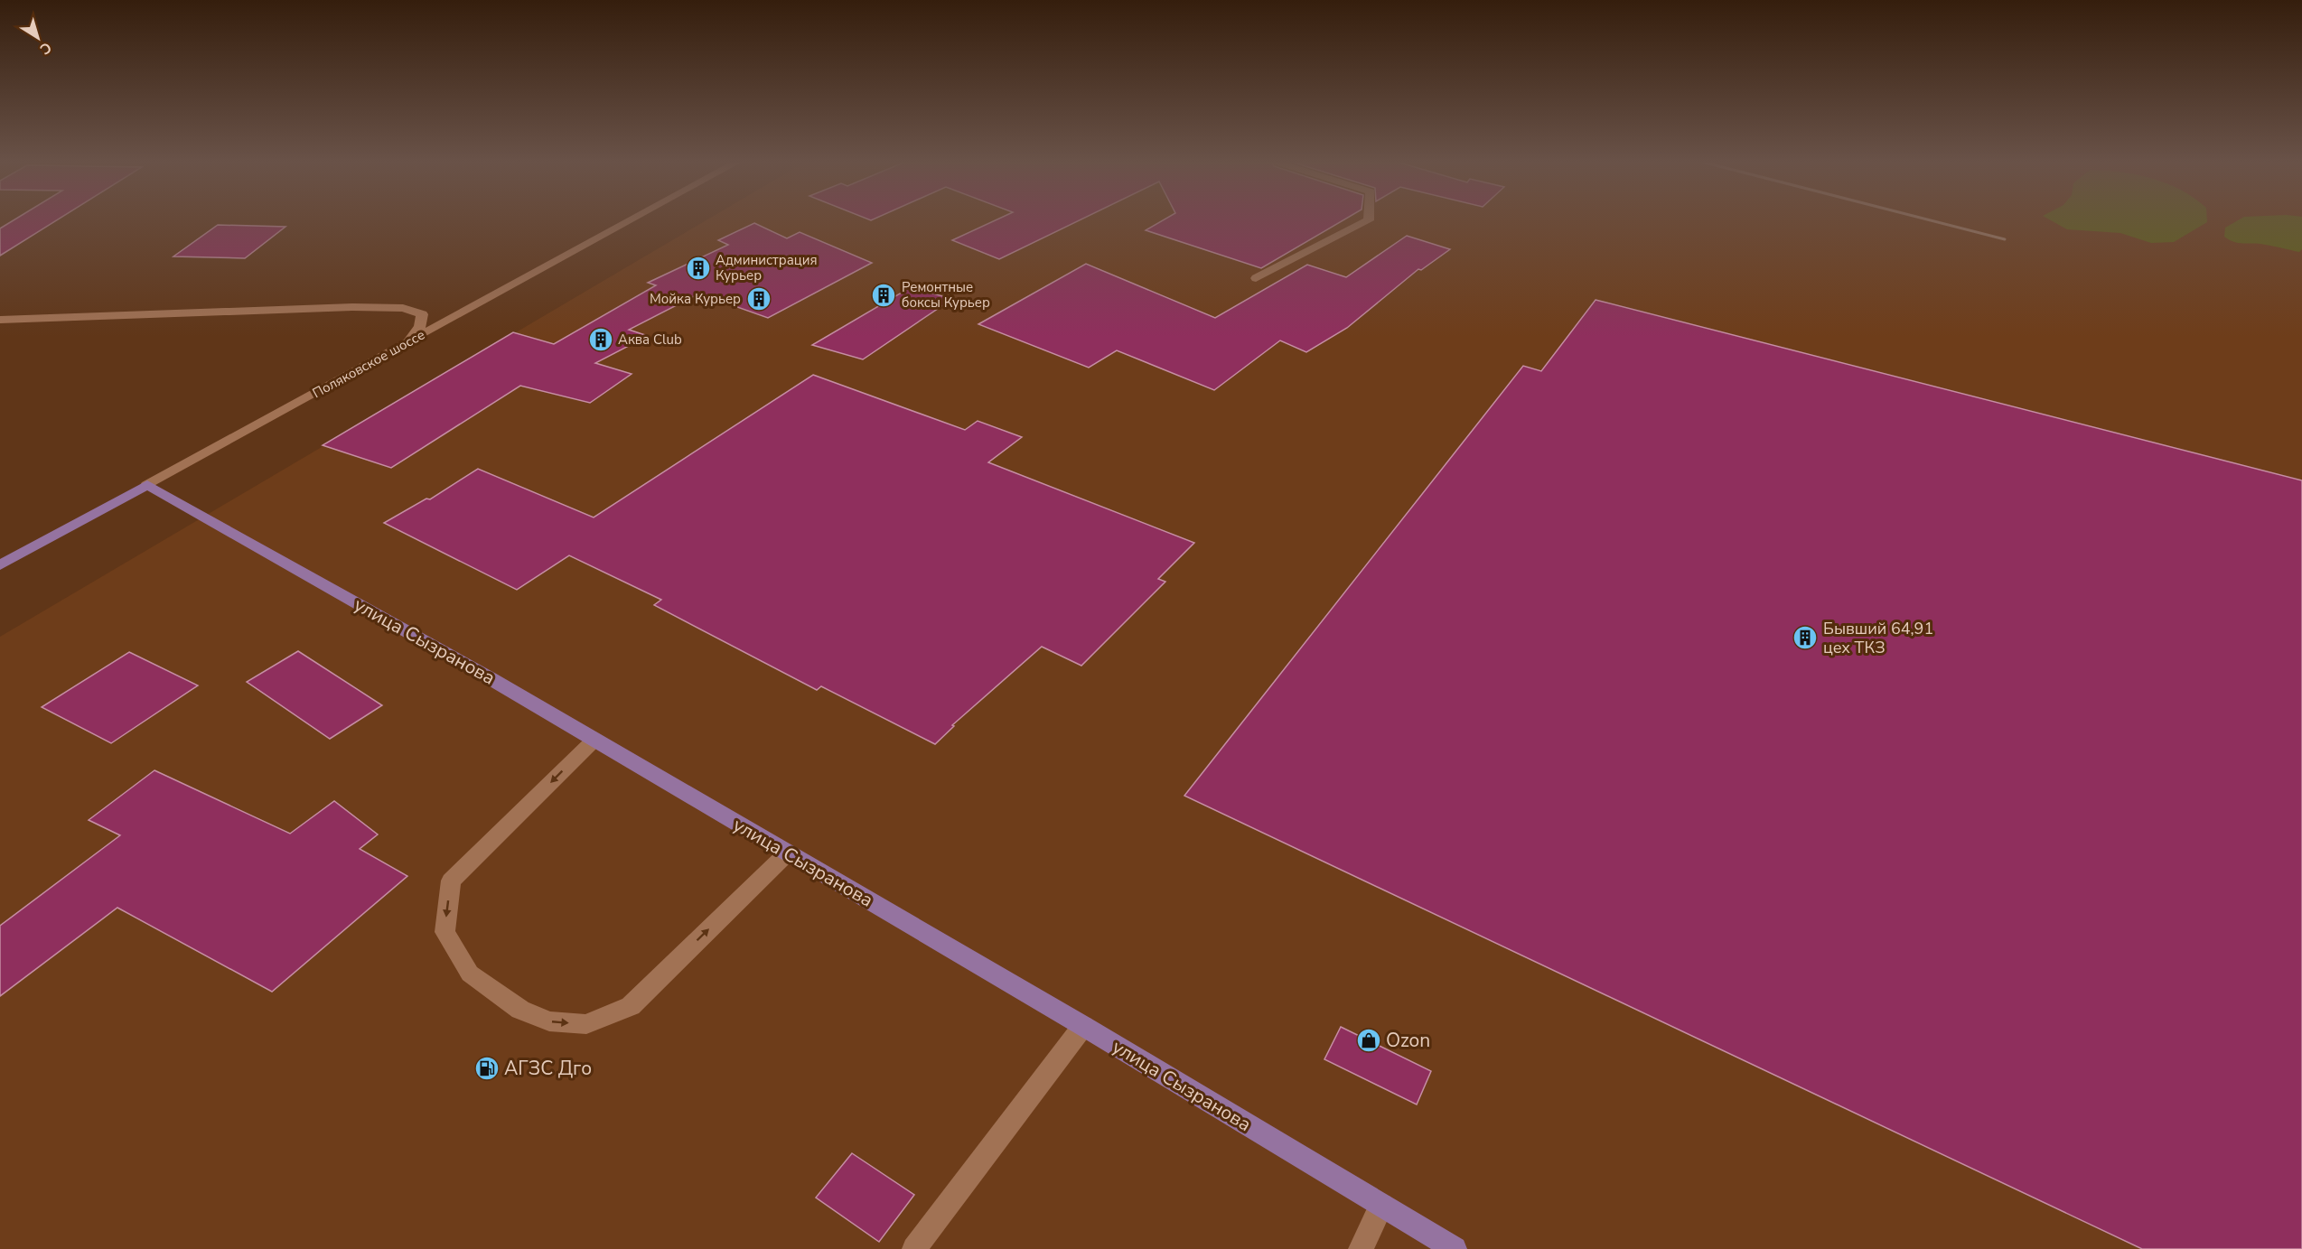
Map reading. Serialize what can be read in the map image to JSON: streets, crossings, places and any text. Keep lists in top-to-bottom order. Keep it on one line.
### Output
{"streets":{"main road":["Поляковское шоссе","улица Сызранова"]},"crossings":[["Поляковское шоссе","улица Сызранова"]],"places":{"building":["Администрация Курьер","Ремонтные боксы Курьер","Мойка Курьер","Аква Club","Бывший 64,91 цех ТКЗ"],"shop":["Ozon"],"fuel station":["АГЗС Дго"]},"north":"bottom right"}
